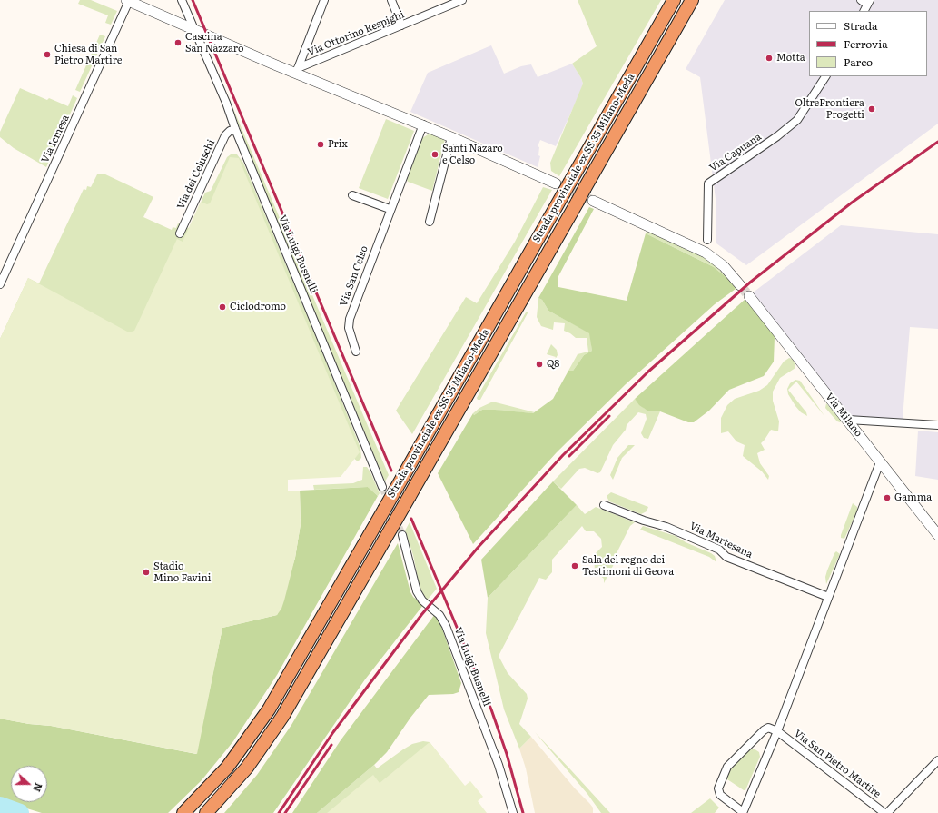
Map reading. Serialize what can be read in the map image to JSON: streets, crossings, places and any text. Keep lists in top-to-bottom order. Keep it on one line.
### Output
{"streets":{"highway":["Strada provinciale ex SS 35 Milano-Meda"],"street":["Via Ottorino Respighi","Via Icmesa","Via Capuana","Via dei Celuschi","Via Luigi Busnelli","Via San Celso","Via Milano","Via Martesana","Via San Pietro Martire"]},"crossings":[["Via dei Celuschi","Via Luigi Busnelli"]],"places":["Cascina San Nazzaro","Chiesa di San Pietro Martire","Motta","OltreFrontiera Progetti","Prix","Santi Nazaro e Celso","Ciclodromo","Q8","Gamma","Sala del regno dei Testimoni di Geova","Stadio Mino Favini"],"legend":["Strada","Ferrovia","Parco"],"north":"right"}
